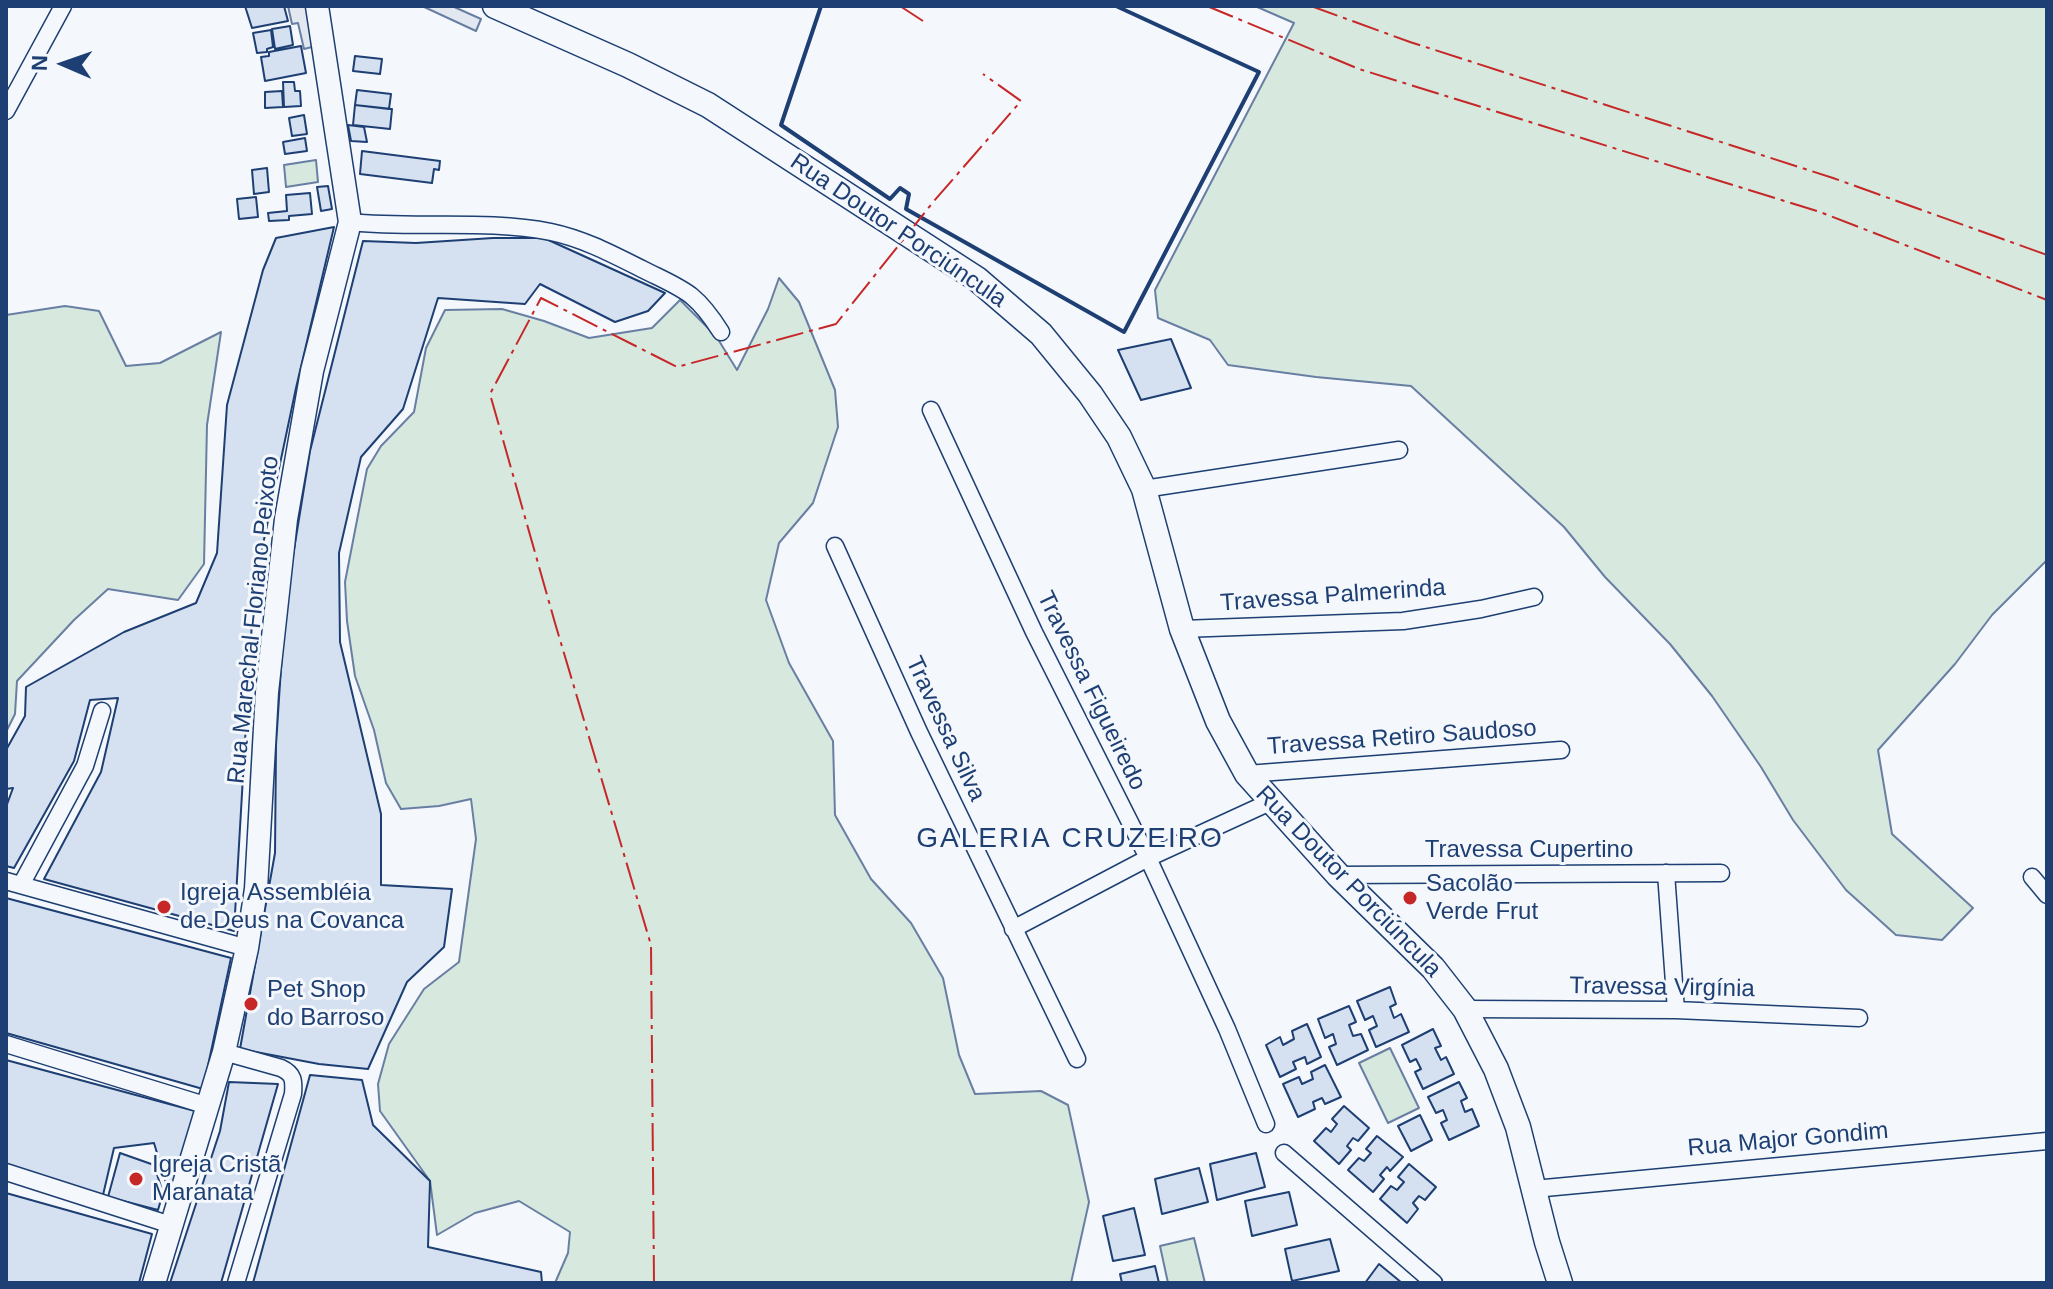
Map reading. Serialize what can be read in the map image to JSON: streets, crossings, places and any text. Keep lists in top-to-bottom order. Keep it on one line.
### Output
{"streets":{"main road":["Rua Doutor Porciúncula","Rua Marechal Floriano Peixoto"],"street":["Travessa Palmerinda","Travessa Figueiredo","Travessa Silva","Travessa Retiro Saudoso","Travessa Cupertino","Travessa Virgínia","Rua Major Gondim"]},"crossings":[["Rua Doutor Porciúncula","Travessa Palmerinda"],["Rua Doutor Porciúncula","Travessa Retiro Saudoso"],["Rua Doutor Porciúncula","Travessa Cupertino"],["Rua Doutor Porciúncula","Travessa Virgínia"],["Rua Doutor Porciúncula","Rua Major Gondim"]],"districts":["GALERIA CRUZEIRO"],"places":["Sacolão Verde Frut","Igreja Assembléia de Deus na Covanca","Pet Shop do Barroso","Igreja Cristã Maranata"],"north":"left"}
